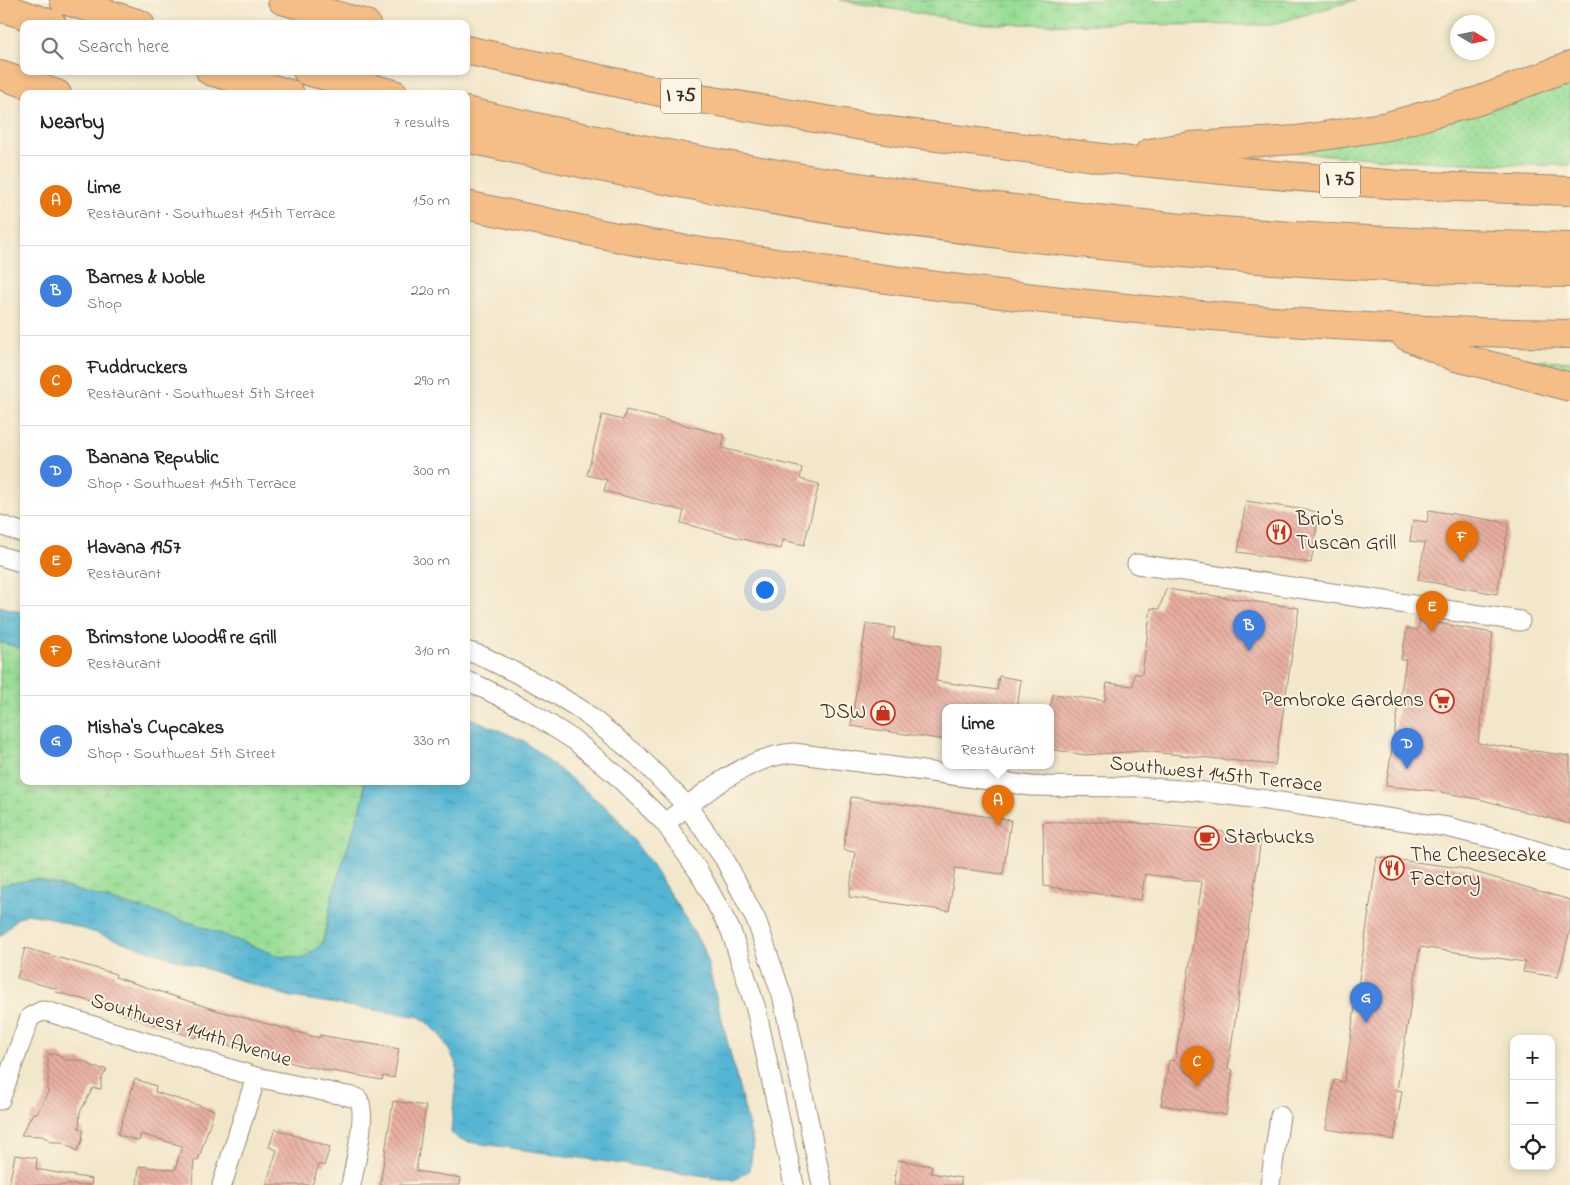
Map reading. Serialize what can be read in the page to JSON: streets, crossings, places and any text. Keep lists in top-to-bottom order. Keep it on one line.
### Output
{"streets":{"highway":["I 75"],"street":["Southwest 145th Terrace","Southwest 144th Avenue"]},"places":{"restaurant":["Brio's Tuscan Grill","The Cheesecake Factory"],"supermarket":["Pembroke Gardens"],"shop":["DSW"],"cafe":["Starbucks"]},"north":"right","page":{"search":"Search here","heading":["Nearby","7 results"],"list":[{"mark":"A","name":"Lime","note":"Restaurant · Southwest 145th Terrace","value":"150 m"},{"mark":"B","name":"Barnes & Noble","note":"Shop","value":"220 m"},{"mark":"C","name":"Fuddruckers","note":"Restaurant · Southwest 5th Street","value":"290 m"},{"mark":"D","name":"Banana Republic","note":"Shop · Southwest 145th Terrace","value":"300 m"},{"mark":"E","name":"Havana 1957","note":"Restaurant","value":"300 m"},{"mark":"F","name":"Brimstone Woodfire Grill","note":"Restaurant","value":"310 m"},{"mark":"G","name":"Misha's Cupcakes","note":"Shop · Southwest 5th Street","value":"330 m"}],"pins":["F","E","B","D","A","G","C"],"popup":["Lime","Restaurant"],"map_buttons":["+","−"]}}
